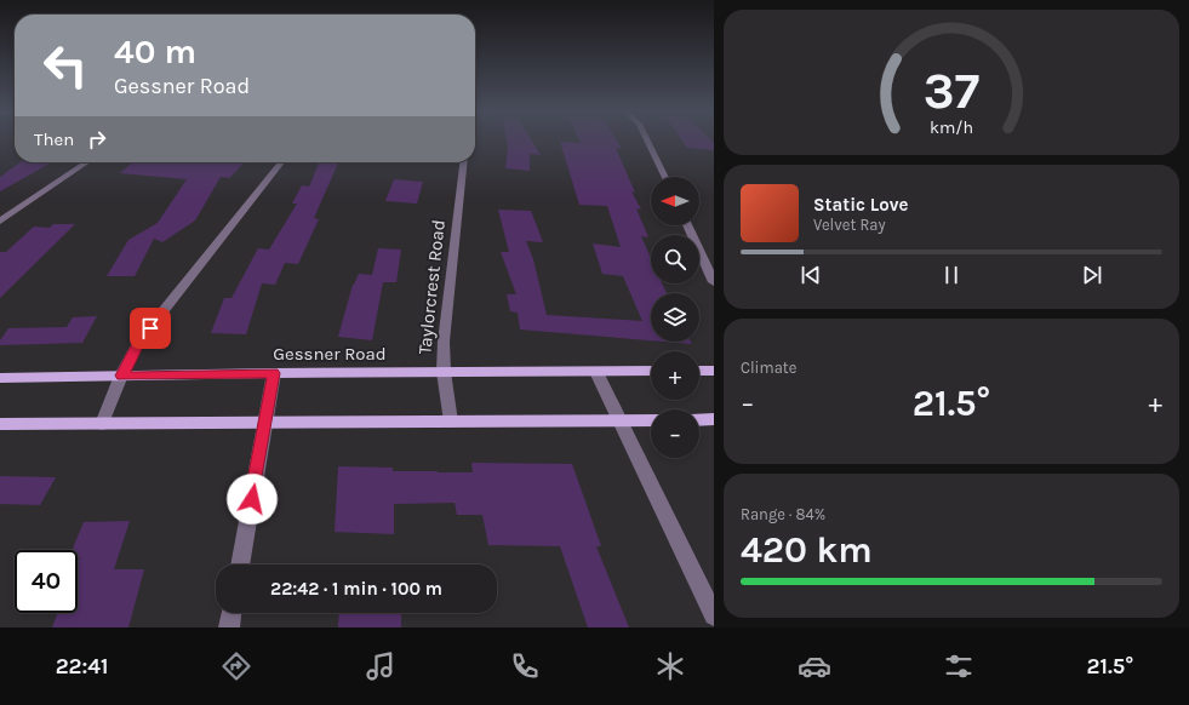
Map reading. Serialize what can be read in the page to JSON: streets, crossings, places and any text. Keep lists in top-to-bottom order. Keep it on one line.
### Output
{"streets":{"main road":["Gessner Road"],"street":["Taylorcrest Road"]},"crossings":[["Taylorcrest Road","Gessner Road"]],"north":"left","page":{"turn":["40 m","Gessner Road"],"then":"Then","map_buttons":["+","−"],"song":["Static Love","Velvet Ray"],"tile":["Climate",["Range · 84%","420 km"]],"heat":["−","21.5°","+"],"limit":"40","trip":"22:42 · 1 min · 100 m","tabs":["22:41","21.5°"],"gauge":["37","km/h"]}}
